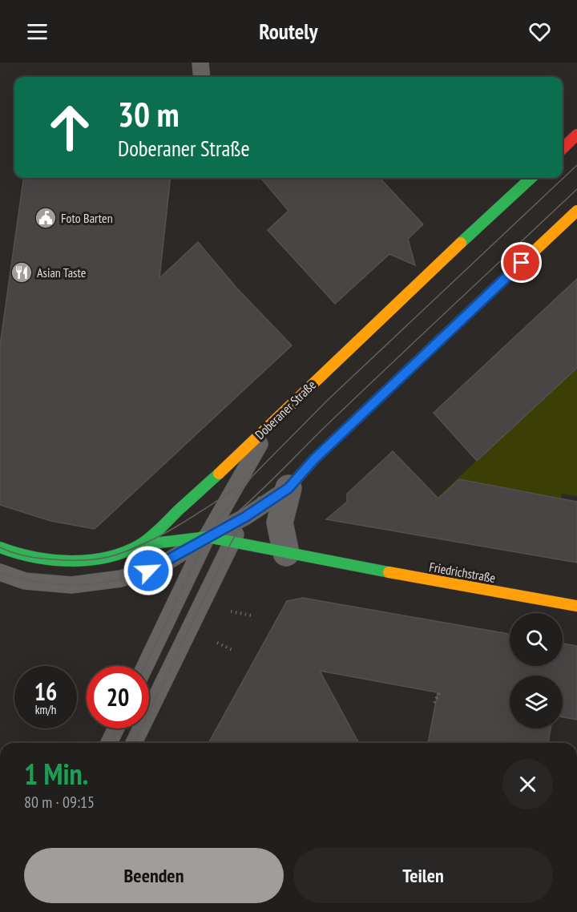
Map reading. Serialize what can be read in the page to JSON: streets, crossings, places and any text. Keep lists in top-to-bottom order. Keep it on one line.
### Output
{"streets":{"street":["Doberaner Straße","Friedrichstraße"]},"crossings":[["Doberaner Straße","Friedrichstraße"]],"places":{"public building":["Foto Barten"],"restaurant":["Asian Taste"]},"page":{"header":"Routely","turn":["30 m","Doberaner Straße"],"speed":"16 km/h","limit":"20","heading":["1 Min.","80 m · 09:15"],"buttons":["Beenden","Teilen"]}}
